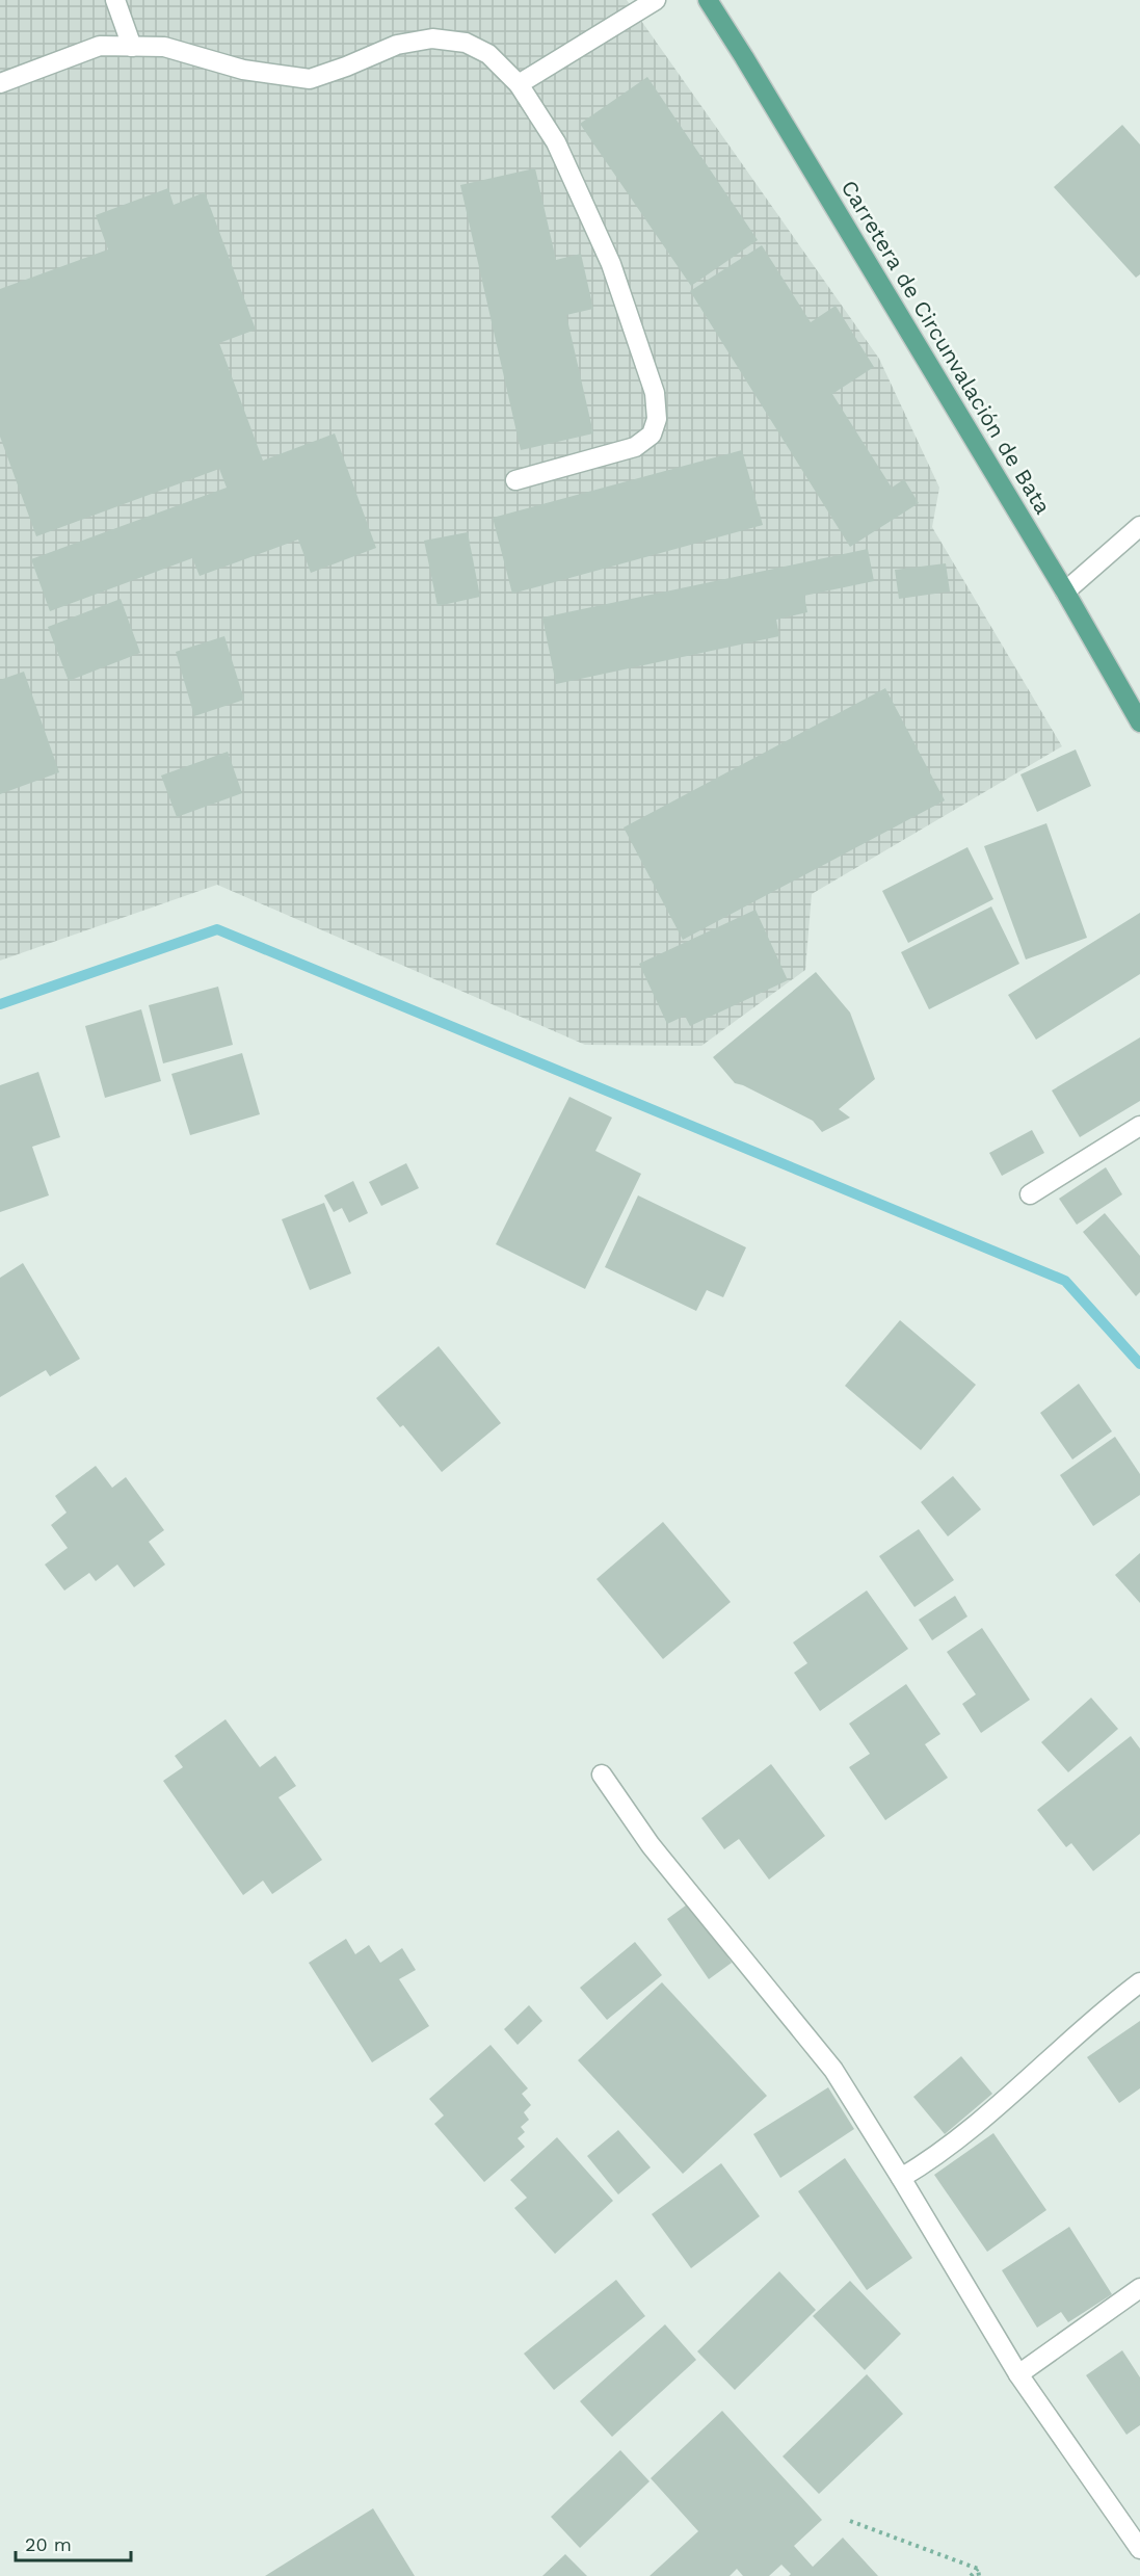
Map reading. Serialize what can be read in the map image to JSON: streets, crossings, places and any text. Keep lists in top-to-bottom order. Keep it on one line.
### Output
{"streets":{"main road":["Carretera de Circunvalación de Bata"]},"scale_bar":"20 m"}
